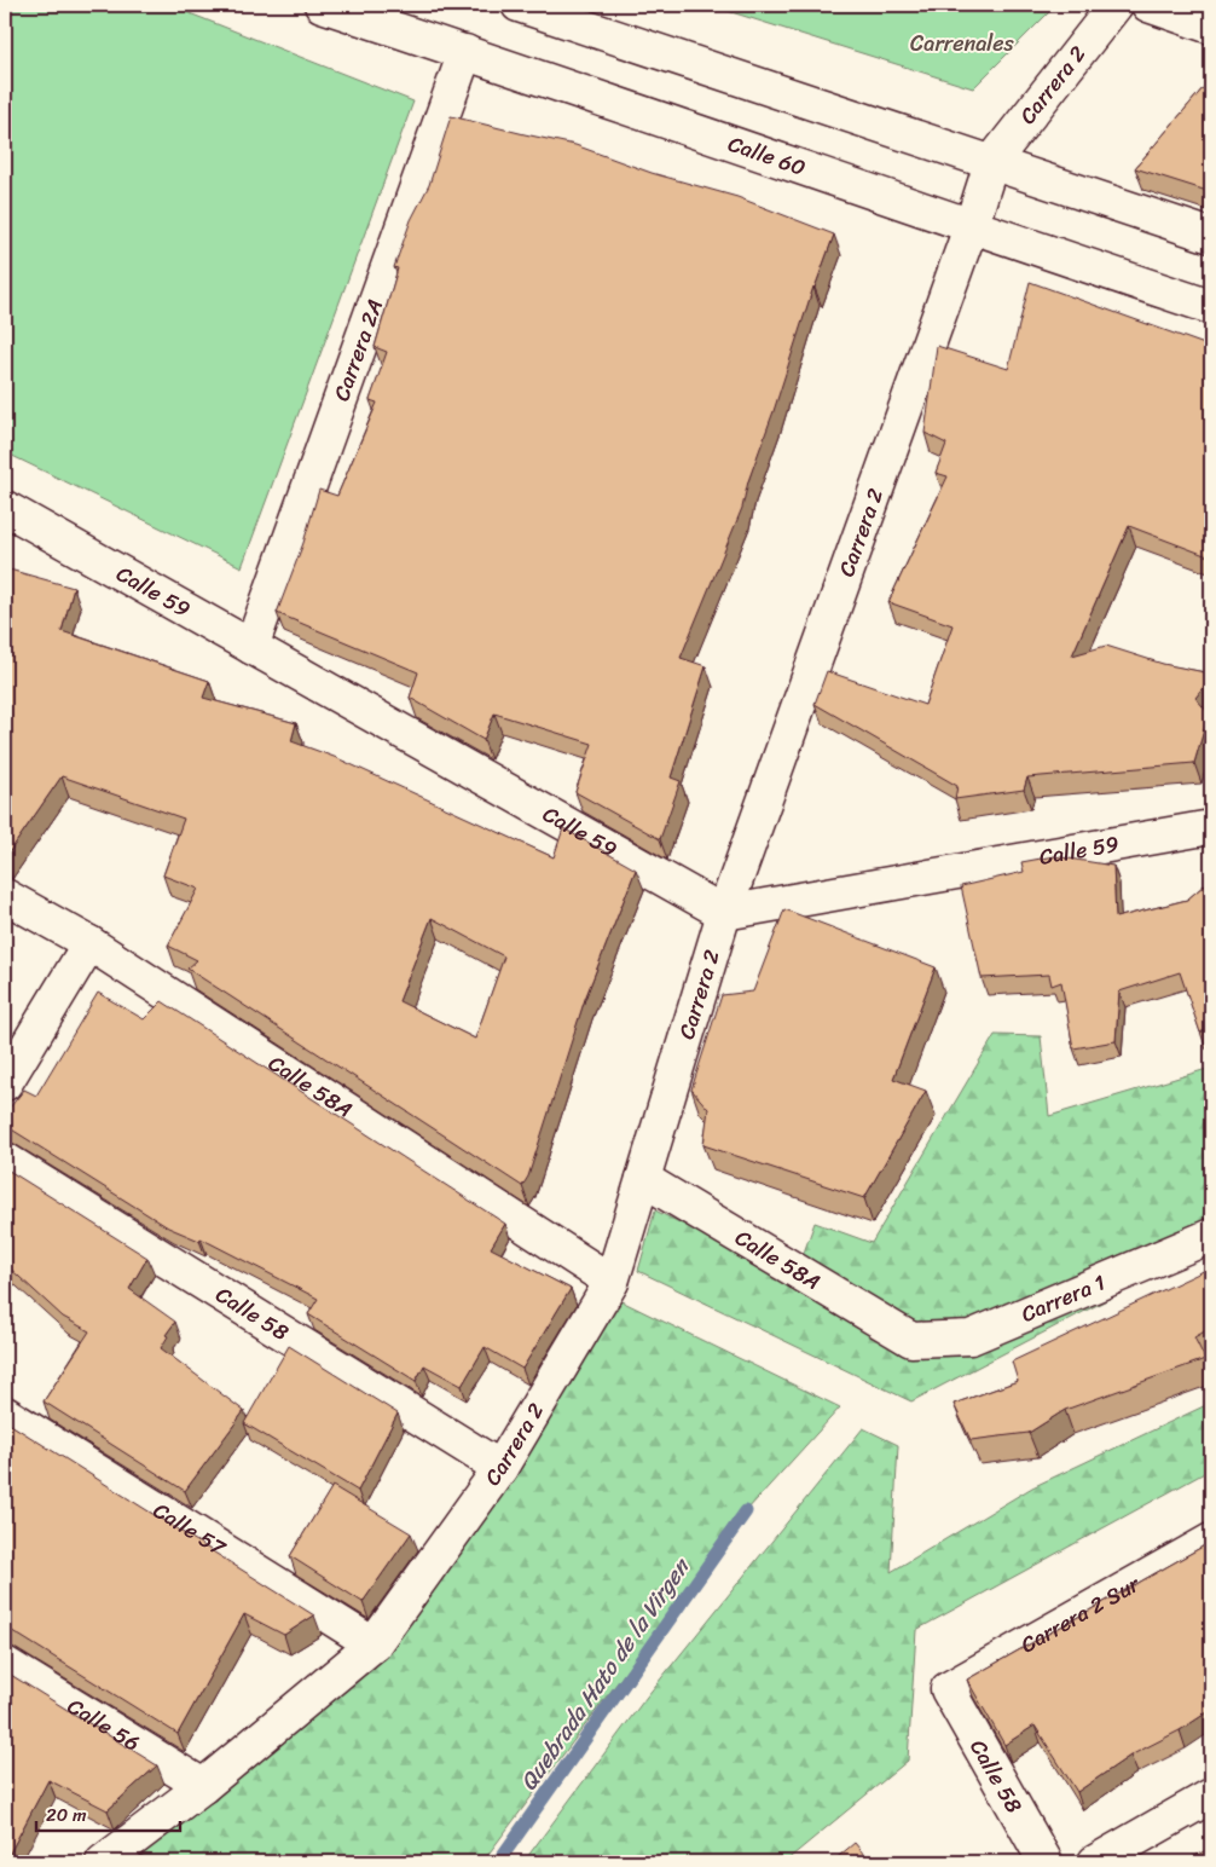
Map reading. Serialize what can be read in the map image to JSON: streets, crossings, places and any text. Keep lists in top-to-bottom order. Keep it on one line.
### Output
{"streets":{"street":["Carrera 2","Calle 60","Carrera 2A","Calle 59","Calle 58A","Carrera 1","Calle 58","Calle 57","Carrera 2 Sur","Calle 56"]},"crossings":[["Carrera 2","Calle 60"],["Carrera 2","Calle 59"],["Carrera 2","Calle 58A"],["Carrera 2","Calle 58"],["Carrera 2","Calle 57"],["Carrera 2","Calle 56"],["Calle 60","Carrera 2A"],["Carrera 2A","Calle 59"],["Calle 58A","Carrera 1"],["Calle 58","Carrera 2 Sur"]],"water":["Quebrada Hato de la Virgen"],"parks":["Carrenales"],"scale_bar":"20 m"}
